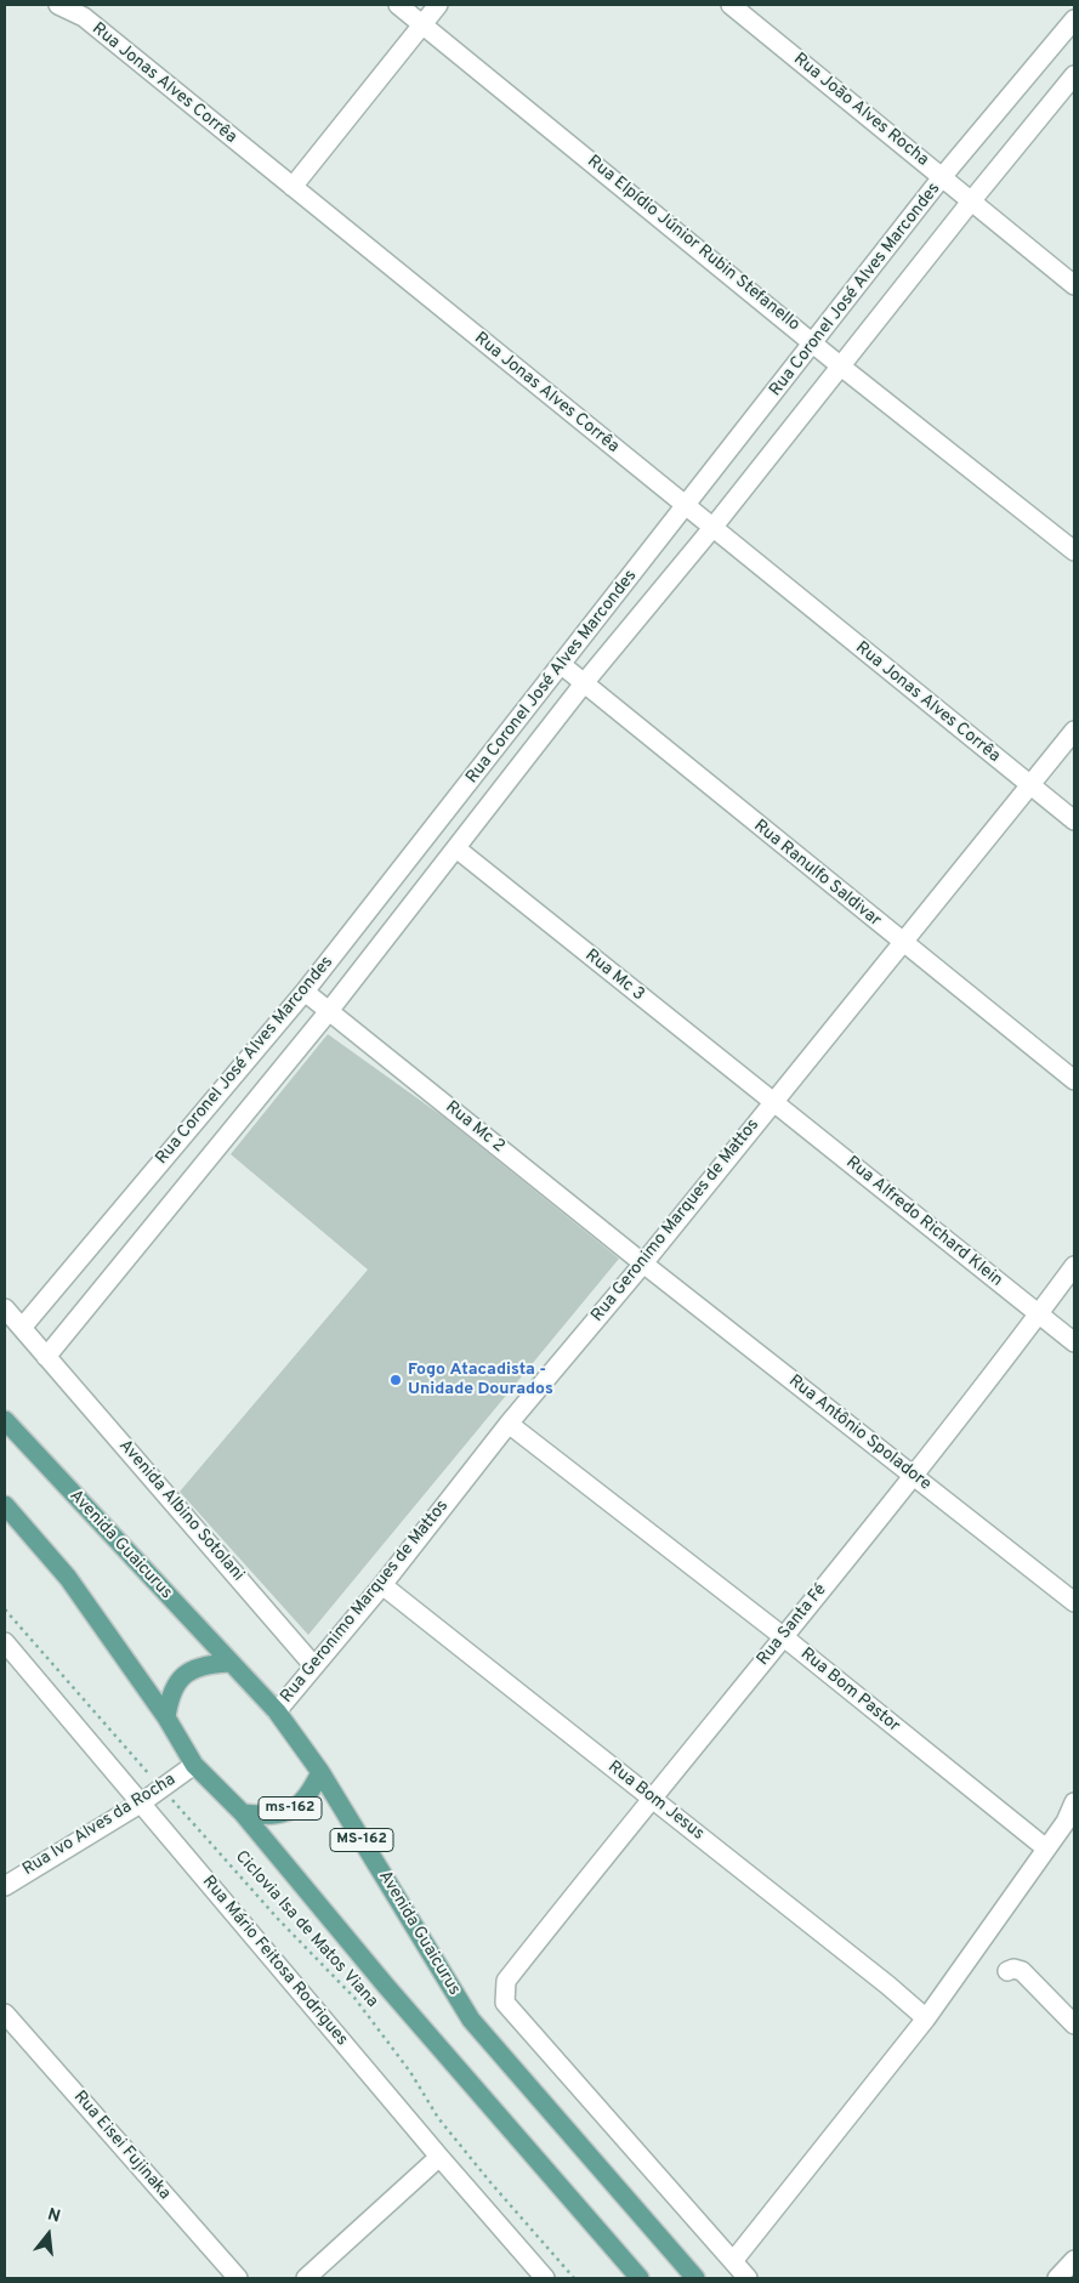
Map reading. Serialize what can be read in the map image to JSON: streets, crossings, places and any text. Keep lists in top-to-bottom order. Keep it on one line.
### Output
{"streets":{"main road":["Avenida Guaicurus","ms-162","MS-162"],"street":["Rua Jonas Alves Corrêa","Rua João Alves Rocha","Rua Elpídio Júnior Rubin Stefanello","Rua Coronel José Alves Marcondes","Rua Ranulfo Saldivar","Rua Mc 3","Rua Mc 2","Rua Geronimo Marques de Mattos","Rua Alfredo Richard Klein","Rua Antônio Spoladore","Avenida Albino Sotolani","Rua Santa Fé","Rua Bom Pastor","Rua Bom Jesus","Rua Ivo Alves da Rocha","Rua Mário Feitosa Rodrigues","Rua Eisei Fujinaka"],"path":["Ciclovia Isa de Matos Viana"]},"crossings":[["Rua Jonas Alves Corrêa","Rua Coronel José Alves Marcondes"],["Rua Jonas Alves Corrêa","Rua Geronimo Marques de Mattos"],["Rua João Alves Rocha","Rua Coronel José Alves Marcondes"],["Rua Elpídio Júnior Rubin Stefanello","Rua Coronel José Alves Marcondes"],["Rua Coronel José Alves Marcondes","Rua Ranulfo Saldivar"],["Rua Coronel José Alves Marcondes","Rua Mc 3"],["Rua Coronel José Alves Marcondes","Rua Mc 2"],["Rua Coronel José Alves Marcondes","Avenida Albino Sotolani"],["Rua Ranulfo Saldivar","Rua Geronimo Marques de Mattos"],["Rua Mc 3","Rua Geronimo Marques de Mattos"],["Rua Mc 3","Rua Alfredo Richard Klein"],["Rua Mc 2","Rua Geronimo Marques de Mattos"],["Rua Mc 2","Rua Antônio Spoladore"],["Rua Geronimo Marques de Mattos","Rua Alfredo Richard Klein"],["Rua Geronimo Marques de Mattos","Rua Antônio Spoladore"],["Rua Geronimo Marques de Mattos","Avenida Albino Sotolani"],["Rua Geronimo Marques de Mattos","Avenida Guaicurus"],["Rua Geronimo Marques de Mattos","Rua Bom Pastor"],["Rua Geronimo Marques de Mattos","Rua Bom Jesus"],["Rua Alfredo Richard Klein","Rua Santa Fé"],["Rua Antônio Spoladore","Rua Santa Fé"],["Avenida Guaicurus","ms-162"],["Rua Santa Fé","Rua Bom Pastor"],["Rua Santa Fé","Rua Bom Jesus"],["ms-162","MS-162"],["Rua Ivo Alves da Rocha","MS-162"],["Rua Ivo Alves da Rocha","Ciclovia Isa de Matos Viana"],["Rua Ivo Alves da Rocha","Rua Mário Feitosa Rodrigues"]],"places":["Fogo Atacadista - Unidade Dourados"],"north":"top"}
